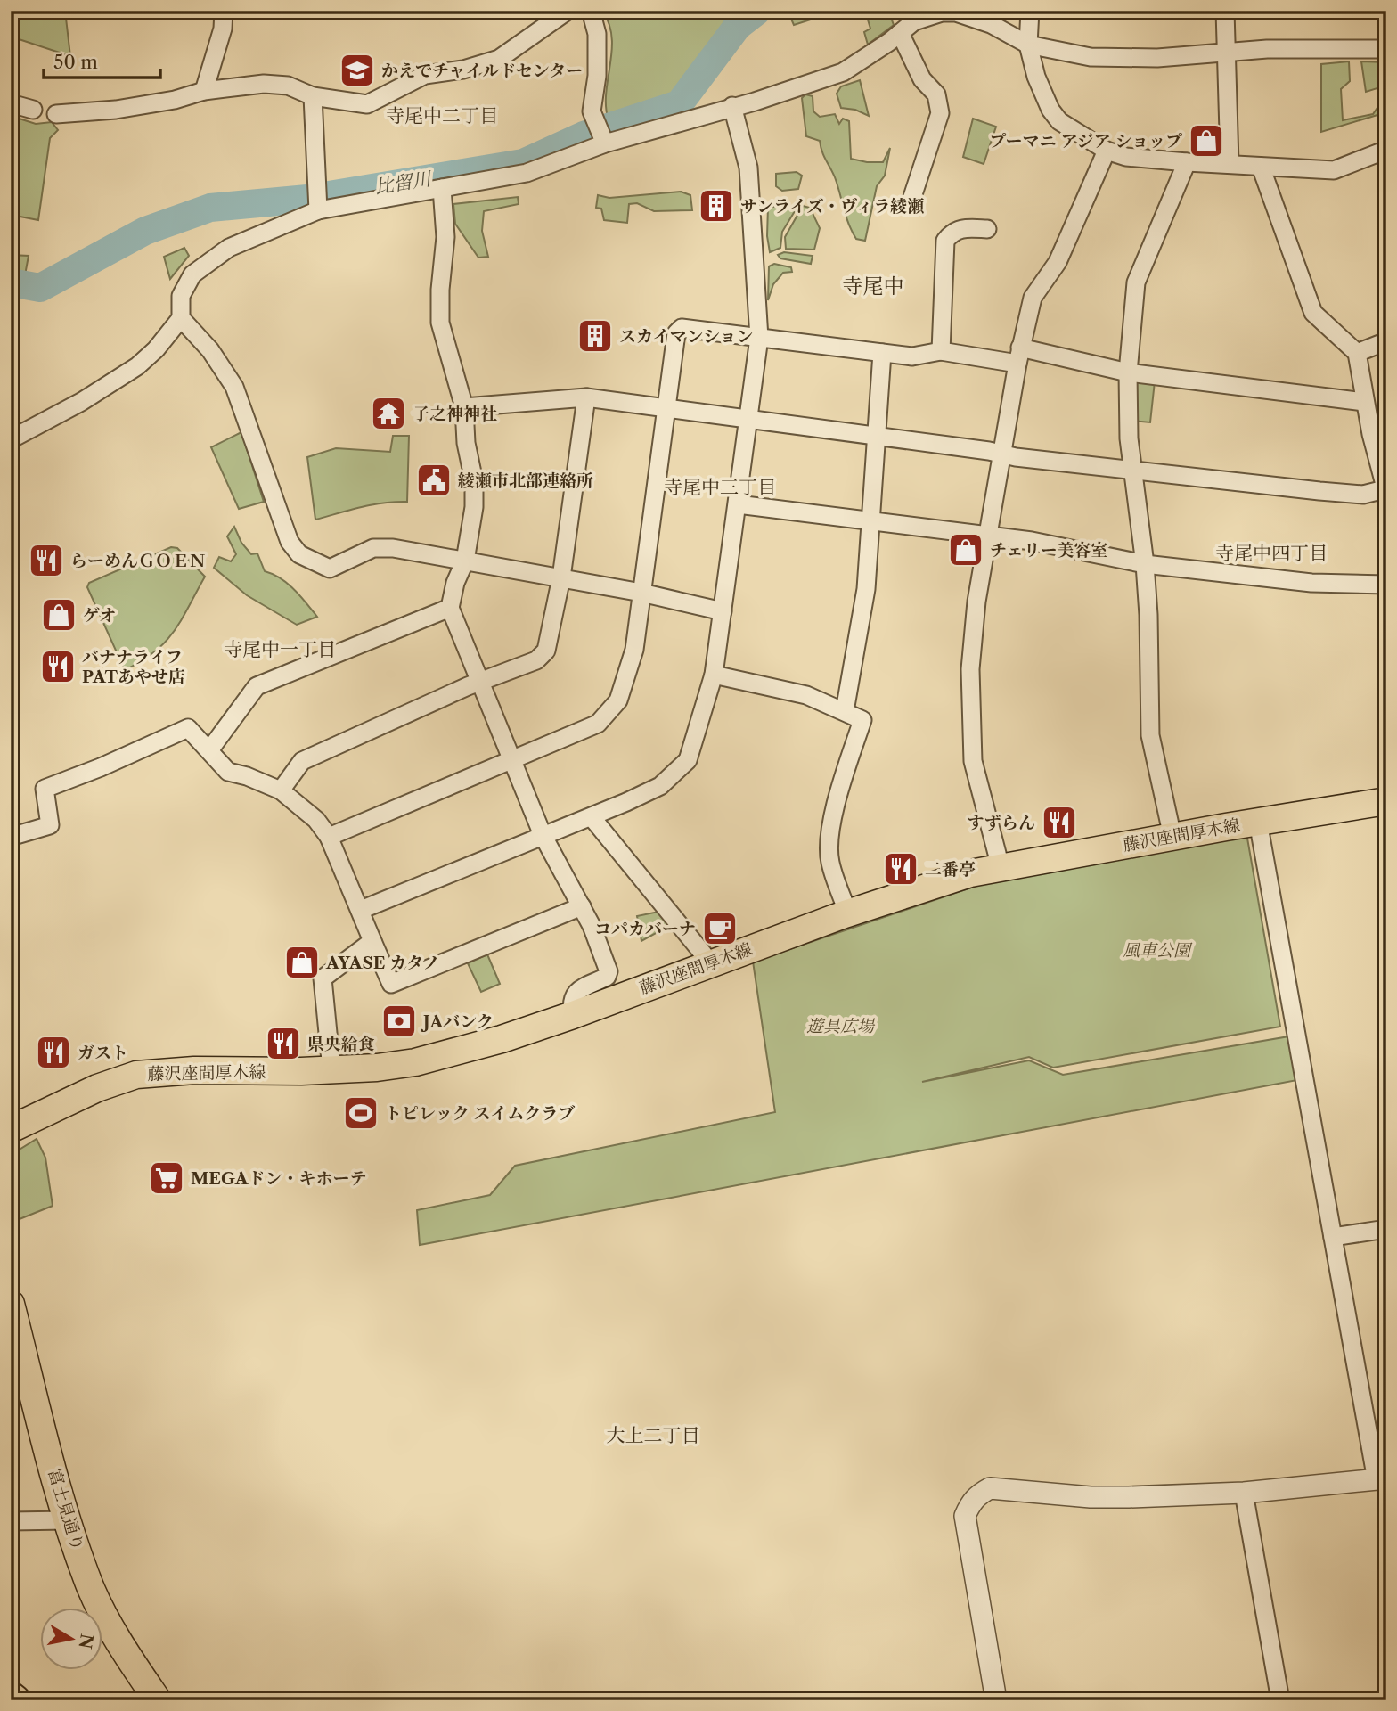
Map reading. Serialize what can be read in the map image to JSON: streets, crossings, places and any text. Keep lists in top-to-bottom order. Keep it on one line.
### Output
{"streets":{"main road":["藤沢座間厚木線","富士見通り"]},"districts":["寺尾中二丁目","寺尾中","寺尾中三丁目","寺尾中四丁目","寺尾中一丁目","大上二丁目"],"water":["比留川"],"parks":["風車公園","遊具広場"],"places":{"school or university":["かえでチャイルドセンター"],"shop":["プーマニ アジア ショップ","チェリー美容室","ゲオ","AYASE カタノ"],"building":["サンライズ・ヴィラ綾瀬","スカイマンション"],"temple":["子之神神社"],"public building":["綾瀬市北部連絡所"],"restaurant":["らーめんＧＯＥＮ","バナナライフ PATあやせ店","すずらん","二番亭","県央給食","ガスト"],"cafe":["コパカバーナ"],"bank":["JAバンク"],"sports":["トピレック スイムクラブ"],"supermarket":["MEGAドン・キホーテ"]},"scale_bar":"50 m","north":"right"}
